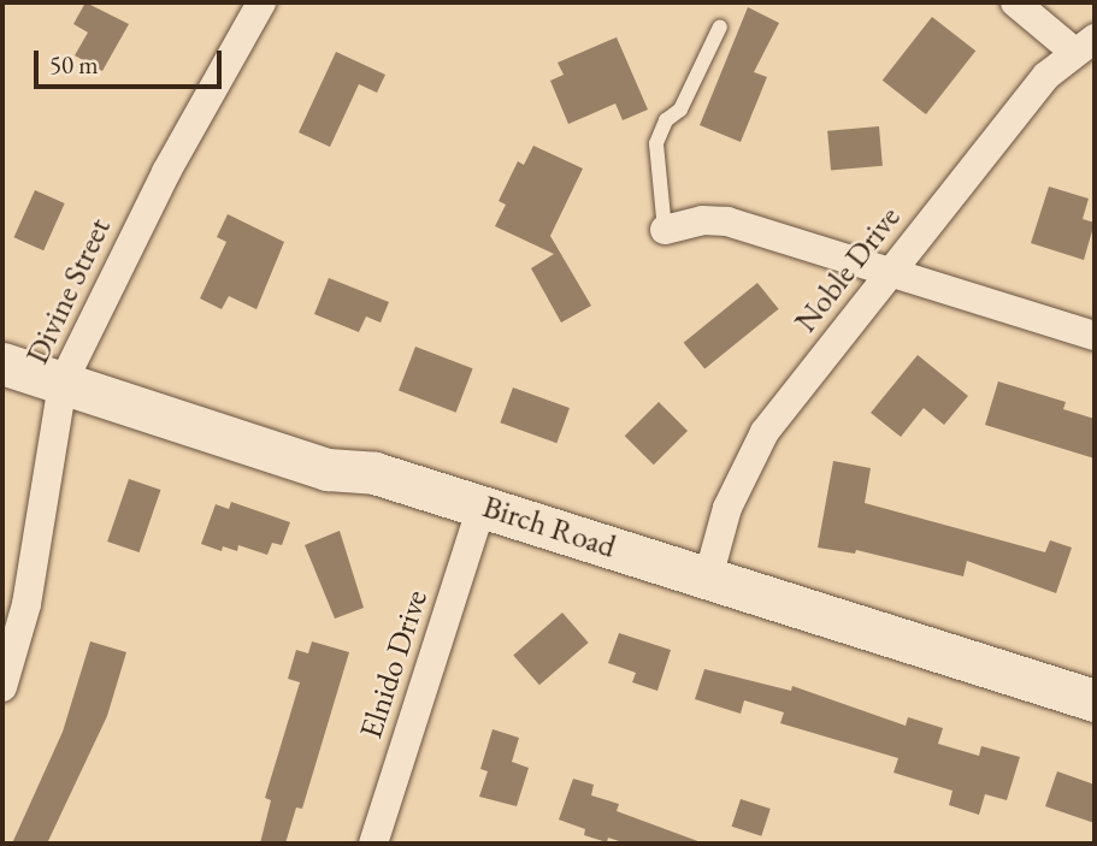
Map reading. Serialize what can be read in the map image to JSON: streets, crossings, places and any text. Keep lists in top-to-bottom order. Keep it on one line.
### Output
{"streets":{"street":["Noble Drive","Divine Street","Birch Road","Elnido Drive"]},"crossings":[["Noble Drive","Birch Road"],["Divine Street","Birch Road"],["Birch Road","Elnido Drive"]],"scale_bar":"50 m"}
